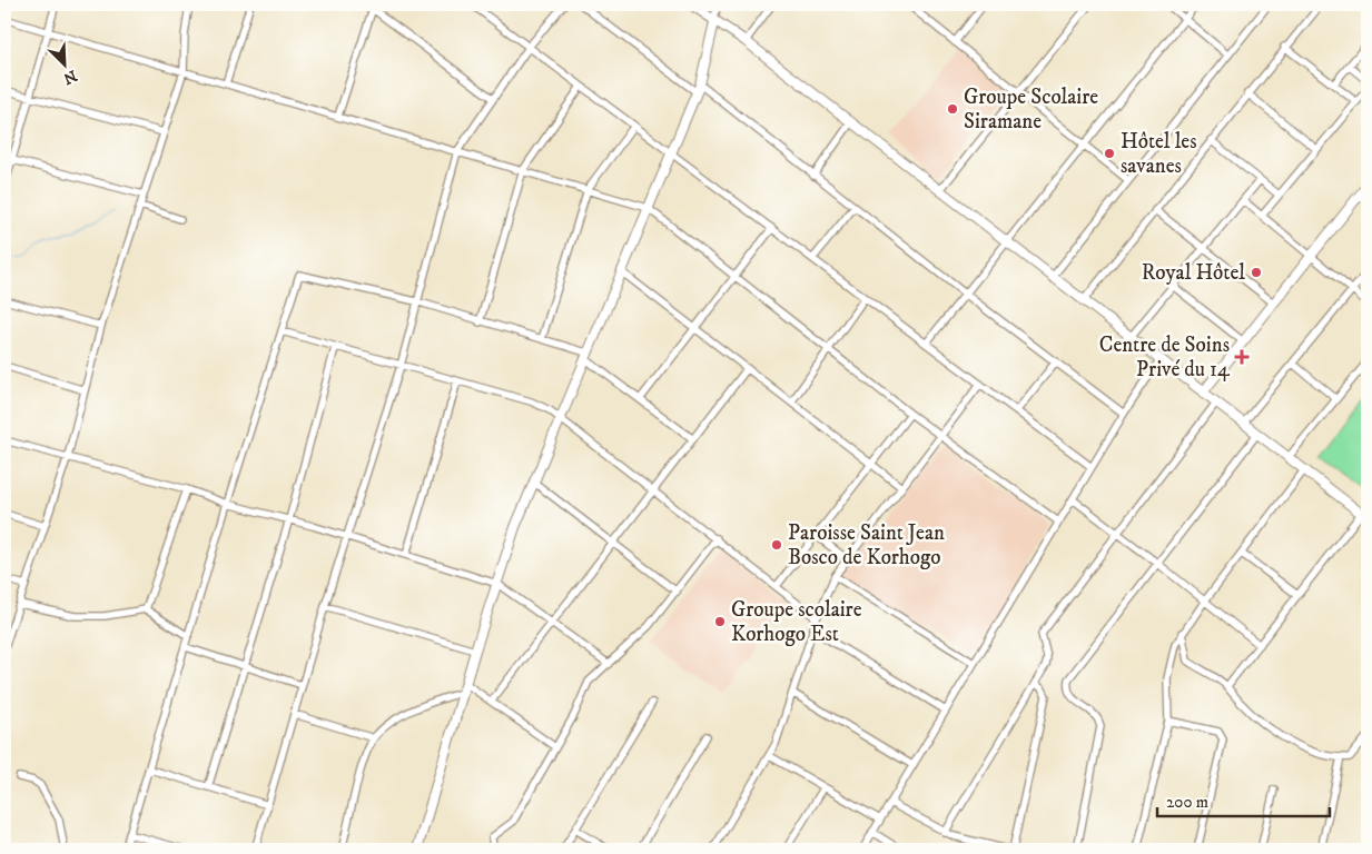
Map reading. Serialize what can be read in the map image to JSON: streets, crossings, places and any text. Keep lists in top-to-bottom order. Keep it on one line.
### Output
{"places":{"other":["Groupe Scolaire Siramane","Hôtel les savanes","Royal Hôtel","Paroisse Saint Jean Bosco de Korhogo","Groupe scolaire Korhogo Est"],"health":["Centre de Soins Privé du 14"]},"scale_bar":"200 m","north":"bottom right"}
